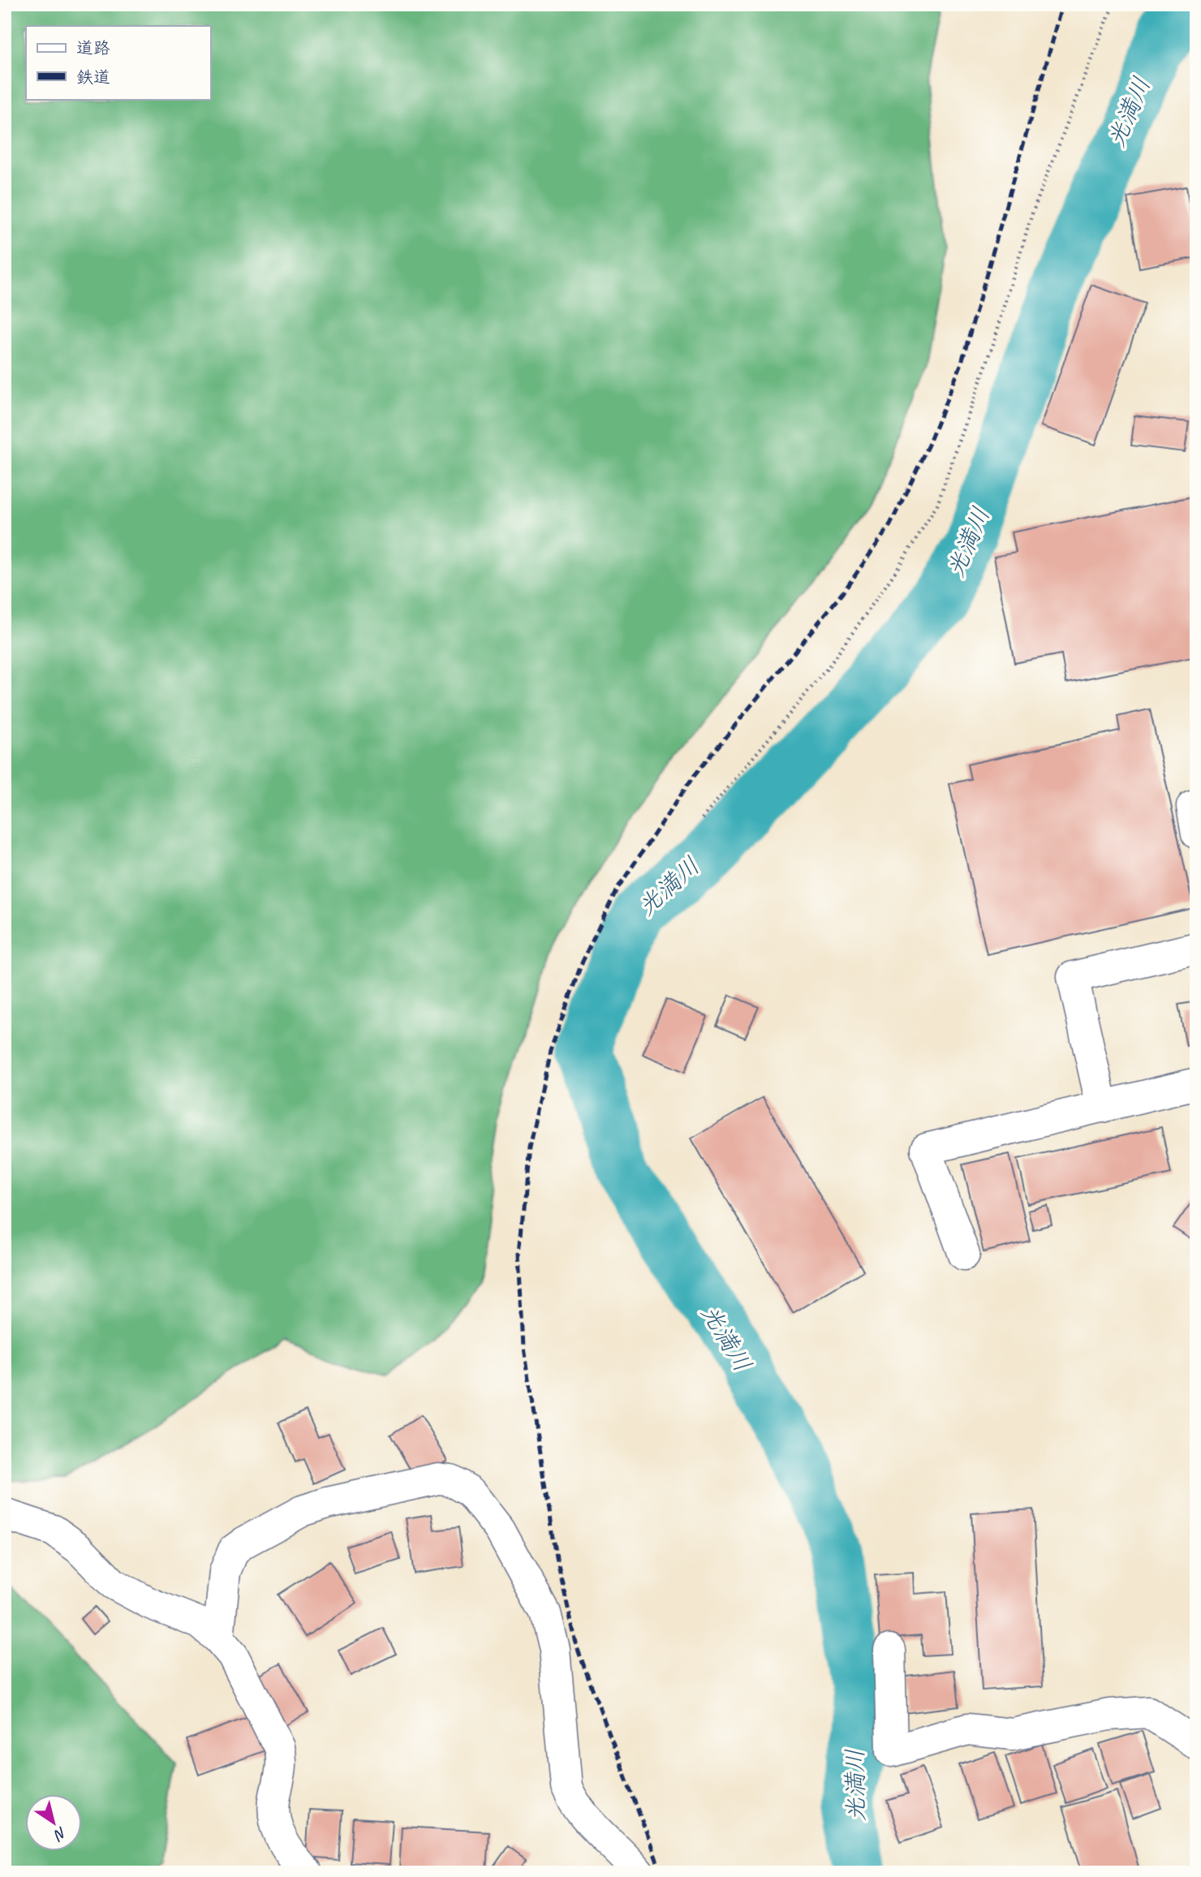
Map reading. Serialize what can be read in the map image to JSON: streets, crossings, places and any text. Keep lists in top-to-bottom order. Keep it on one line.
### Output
{"water":["光満川"],"legend":["道路","鉄道"],"north":"bottom right"}
